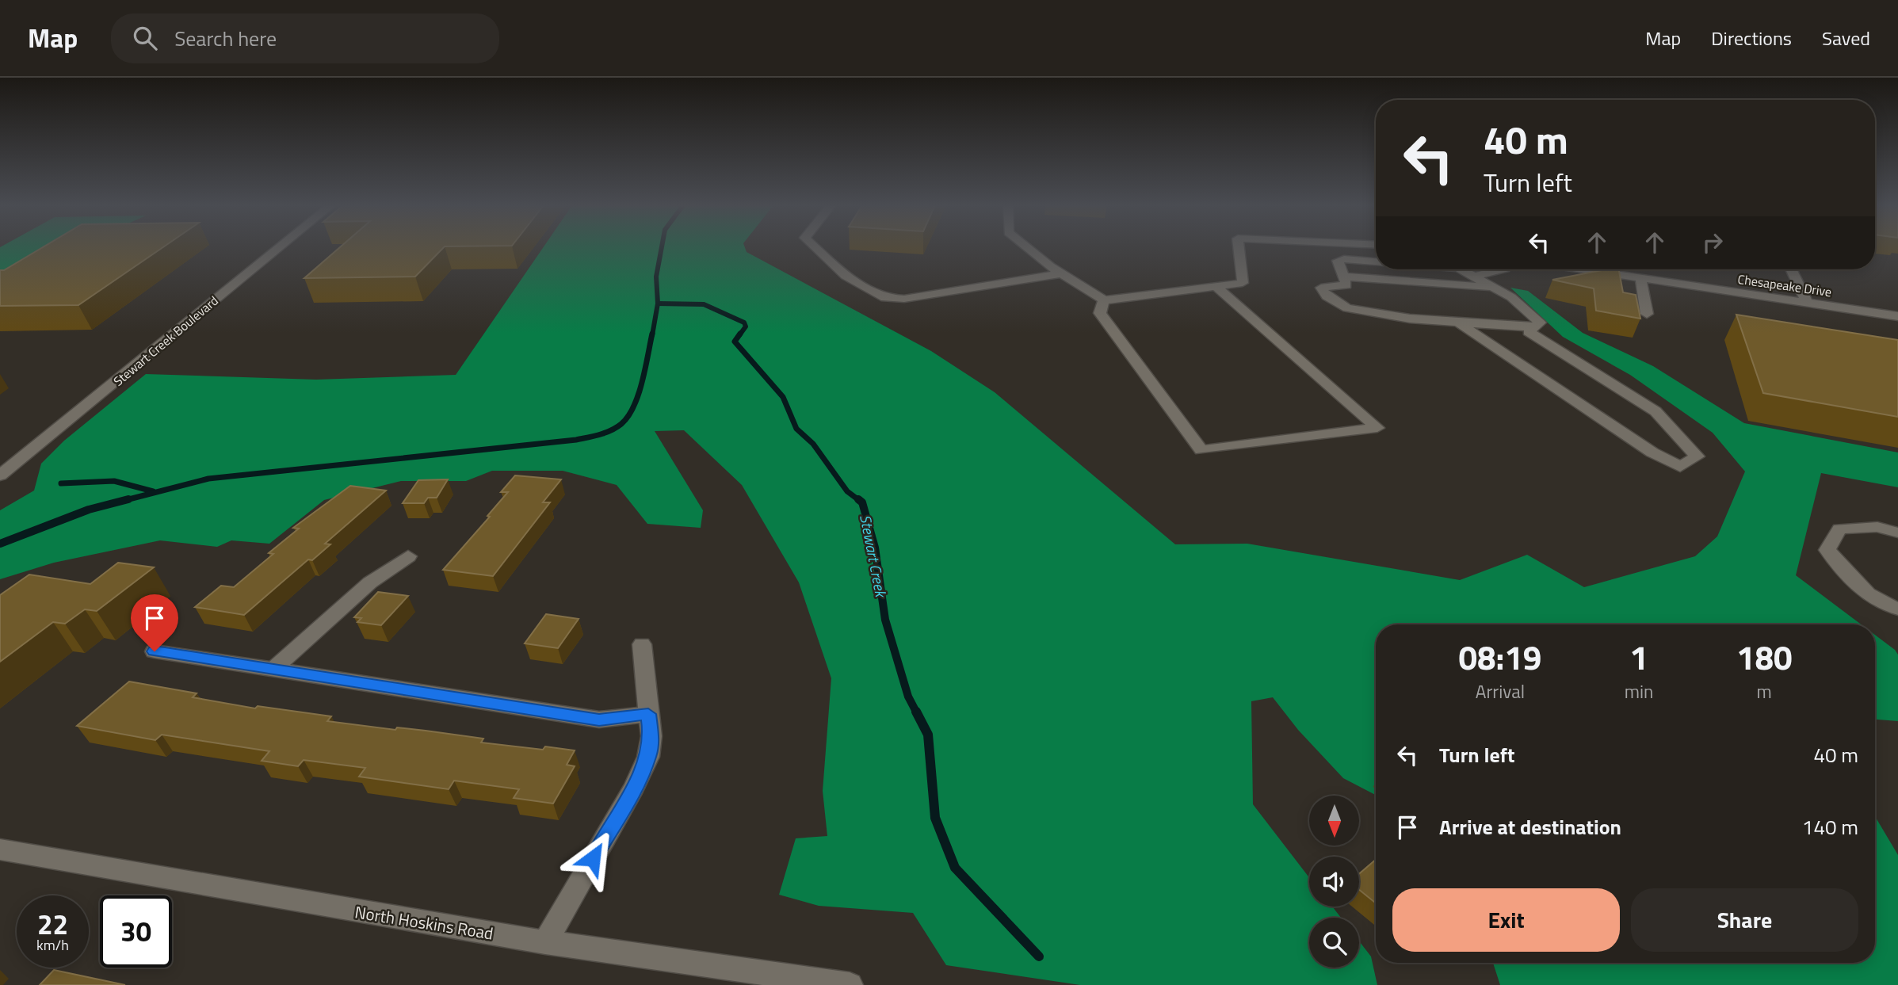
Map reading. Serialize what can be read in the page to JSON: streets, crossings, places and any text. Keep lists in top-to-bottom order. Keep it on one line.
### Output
{"streets":{"street":["Chesapeake Drive","Stewart Creek Boulevard","North Hoskins Road"]},"water":["Stewart Creek"],"north":"bottom","page":{"header":"Map","search":"Search here","nav":["Map","Directions","Saved"],"turn":["40 m","Turn left"],"eta":["08:19","Arrival","1","min","180","m"],"list":[{"name":"Turn left","value":"40 m"},{"name":"Arrive at destination","value":"140 m"}],"buttons":["Exit","Share"],"speed":"22 km/h","limit":"30"}}
